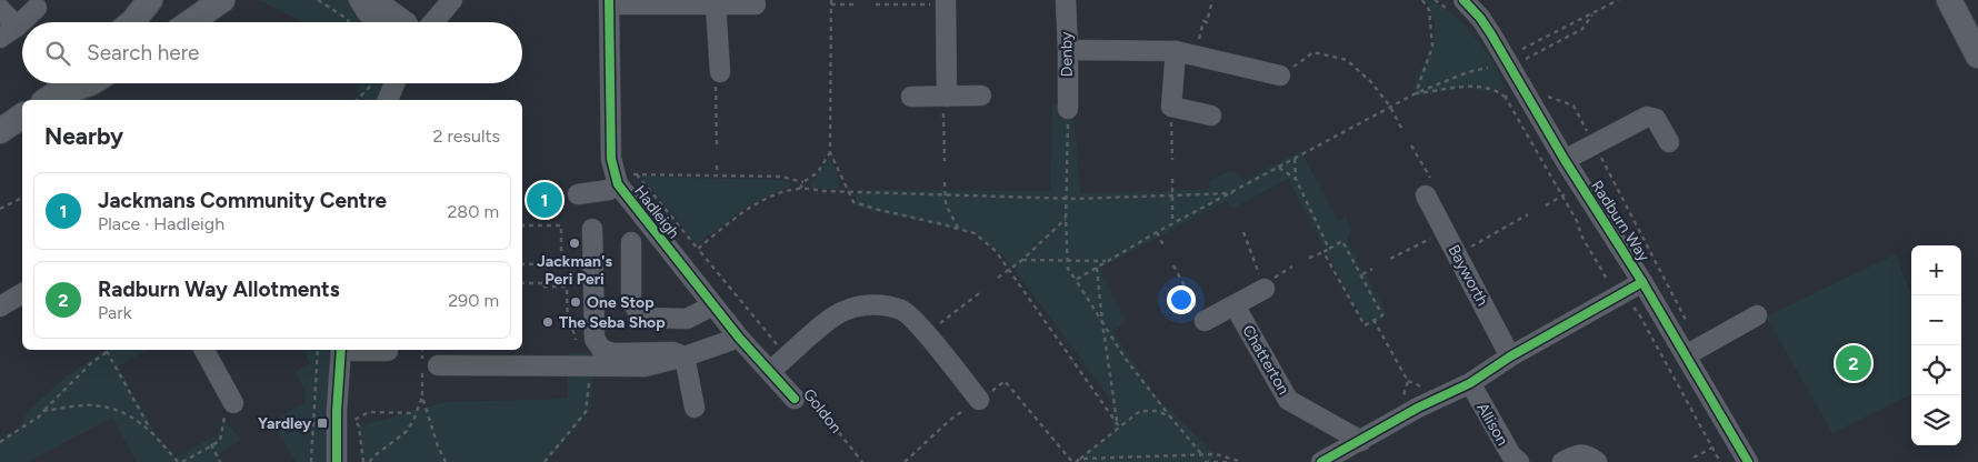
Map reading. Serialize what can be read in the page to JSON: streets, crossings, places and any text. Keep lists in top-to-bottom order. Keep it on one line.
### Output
{"streets":{"street":["Denby","Hadleigh","Radburn Way","Bayworth","Chatterton","Allison"],"cycle path":["Goldon"]},"crossings":[["Hadleigh","Goldon"]],"places":{"other":["Jackman's Peri Peri","One Stop","The Seba Shop"],"transit":["Yardley"]},"page":{"search":"Search here","heading":["Nearby","2 results"],"list":[{"mark":"1","name":"Jackmans Community Centre","note":"Place · Hadleigh","value":"280 m"},{"mark":"2","name":"Radburn Way Allotments","note":"Park","value":"290 m"}],"pins":["1","2"],"map_buttons":["+","−"]}}
